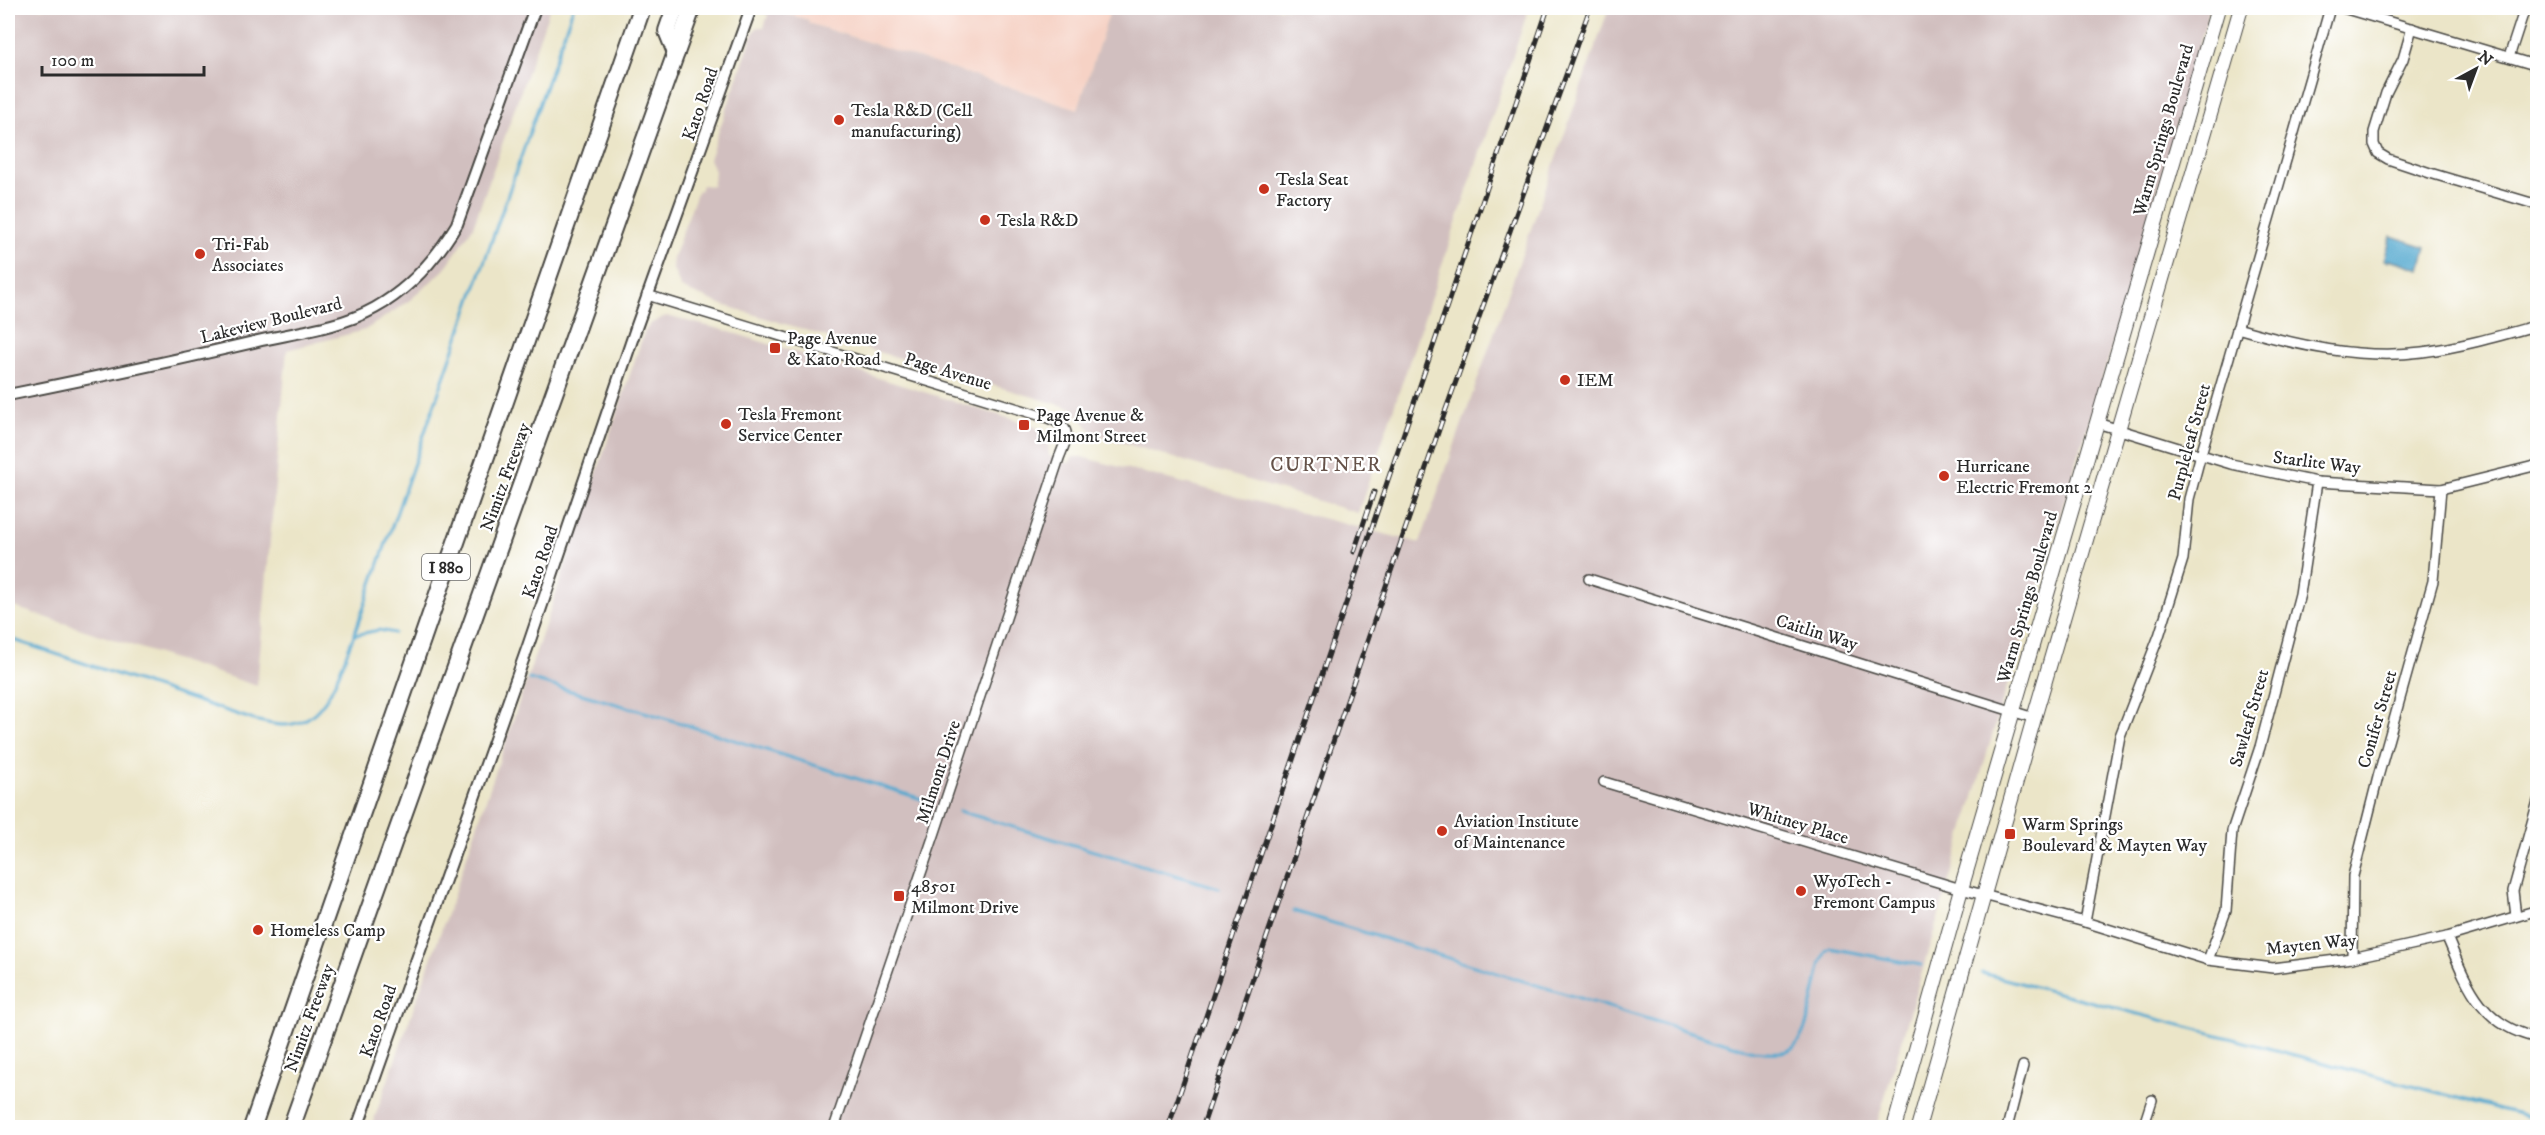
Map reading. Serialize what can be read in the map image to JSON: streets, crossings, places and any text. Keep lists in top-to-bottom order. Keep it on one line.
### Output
{"streets":{"highway":["Nimitz Freeway","I 880"],"main road":["Warm Springs Boulevard"],"street":["Kato Road","Lakeview Boulevard","Page Avenue","Purpleleaf Street","Starlite Way","Caitlin Way","Sawleaf Street","Conifer Street","Milmont Drive","Whitney Place","Mayten Way"]},"crossings":[["Kato Road","Page Avenue"],["Warm Springs Boulevard","Starlite Way"],["Warm Springs Boulevard","Caitlin Way"],["Warm Springs Boulevard","Whitney Place"],["Page Avenue","Milmont Drive"],["Purpleleaf Street","Starlite Way"],["Purpleleaf Street","Mayten Way"],["Starlite Way","Sawleaf Street"],["Starlite Way","Conifer Street"],["Sawleaf Street","Mayten Way"],["Conifer Street","Mayten Way"],["Whitney Place","Mayten Way"]],"districts":["CURTNER"],"places":{"other":["Tesla R&D (Cell manufacturing)","Tesla Seat Factory","Tesla R&D","Tri-Fab Associates","IEM","Tesla Fremont Service Center","Hurricane Electric Fremont 2","Aviation Institute of Maintenance","WyoTech - Fremont Campus","Homeless Camp"],"transit":["Page Avenue & Kato Road","Page Avenue & Milmont Street","Warm Springs Boulevard & Mayten Way","48501 Milmont Drive"]},"scale_bar":"100 m","north":"top right"}
